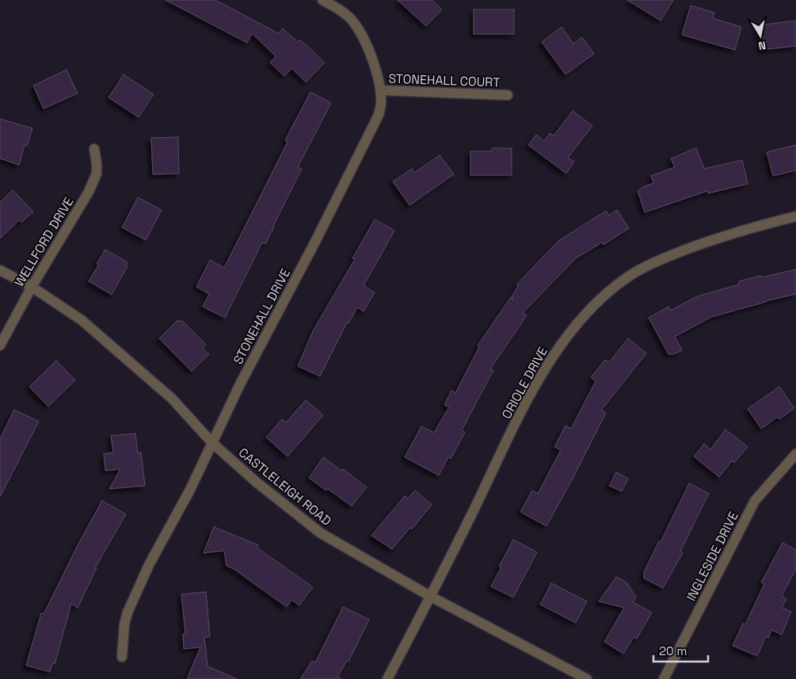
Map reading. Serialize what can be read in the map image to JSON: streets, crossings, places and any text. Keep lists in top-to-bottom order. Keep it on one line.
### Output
{"streets":{"street":["STONEHALL COURT","WELLFORD DRIVE","STONEHALL DRIVE","ORIOLE DRIVE","CASTLELEIGH ROAD","INGLESIDE DRIVE"]},"crossings":[["STONEHALL COURT","STONEHALL DRIVE"],["WELLFORD DRIVE","CASTLELEIGH ROAD"],["STONEHALL DRIVE","CASTLELEIGH ROAD"],["ORIOLE DRIVE","CASTLELEIGH ROAD"]],"scale_bar":"20 m","north":"bottom"}
